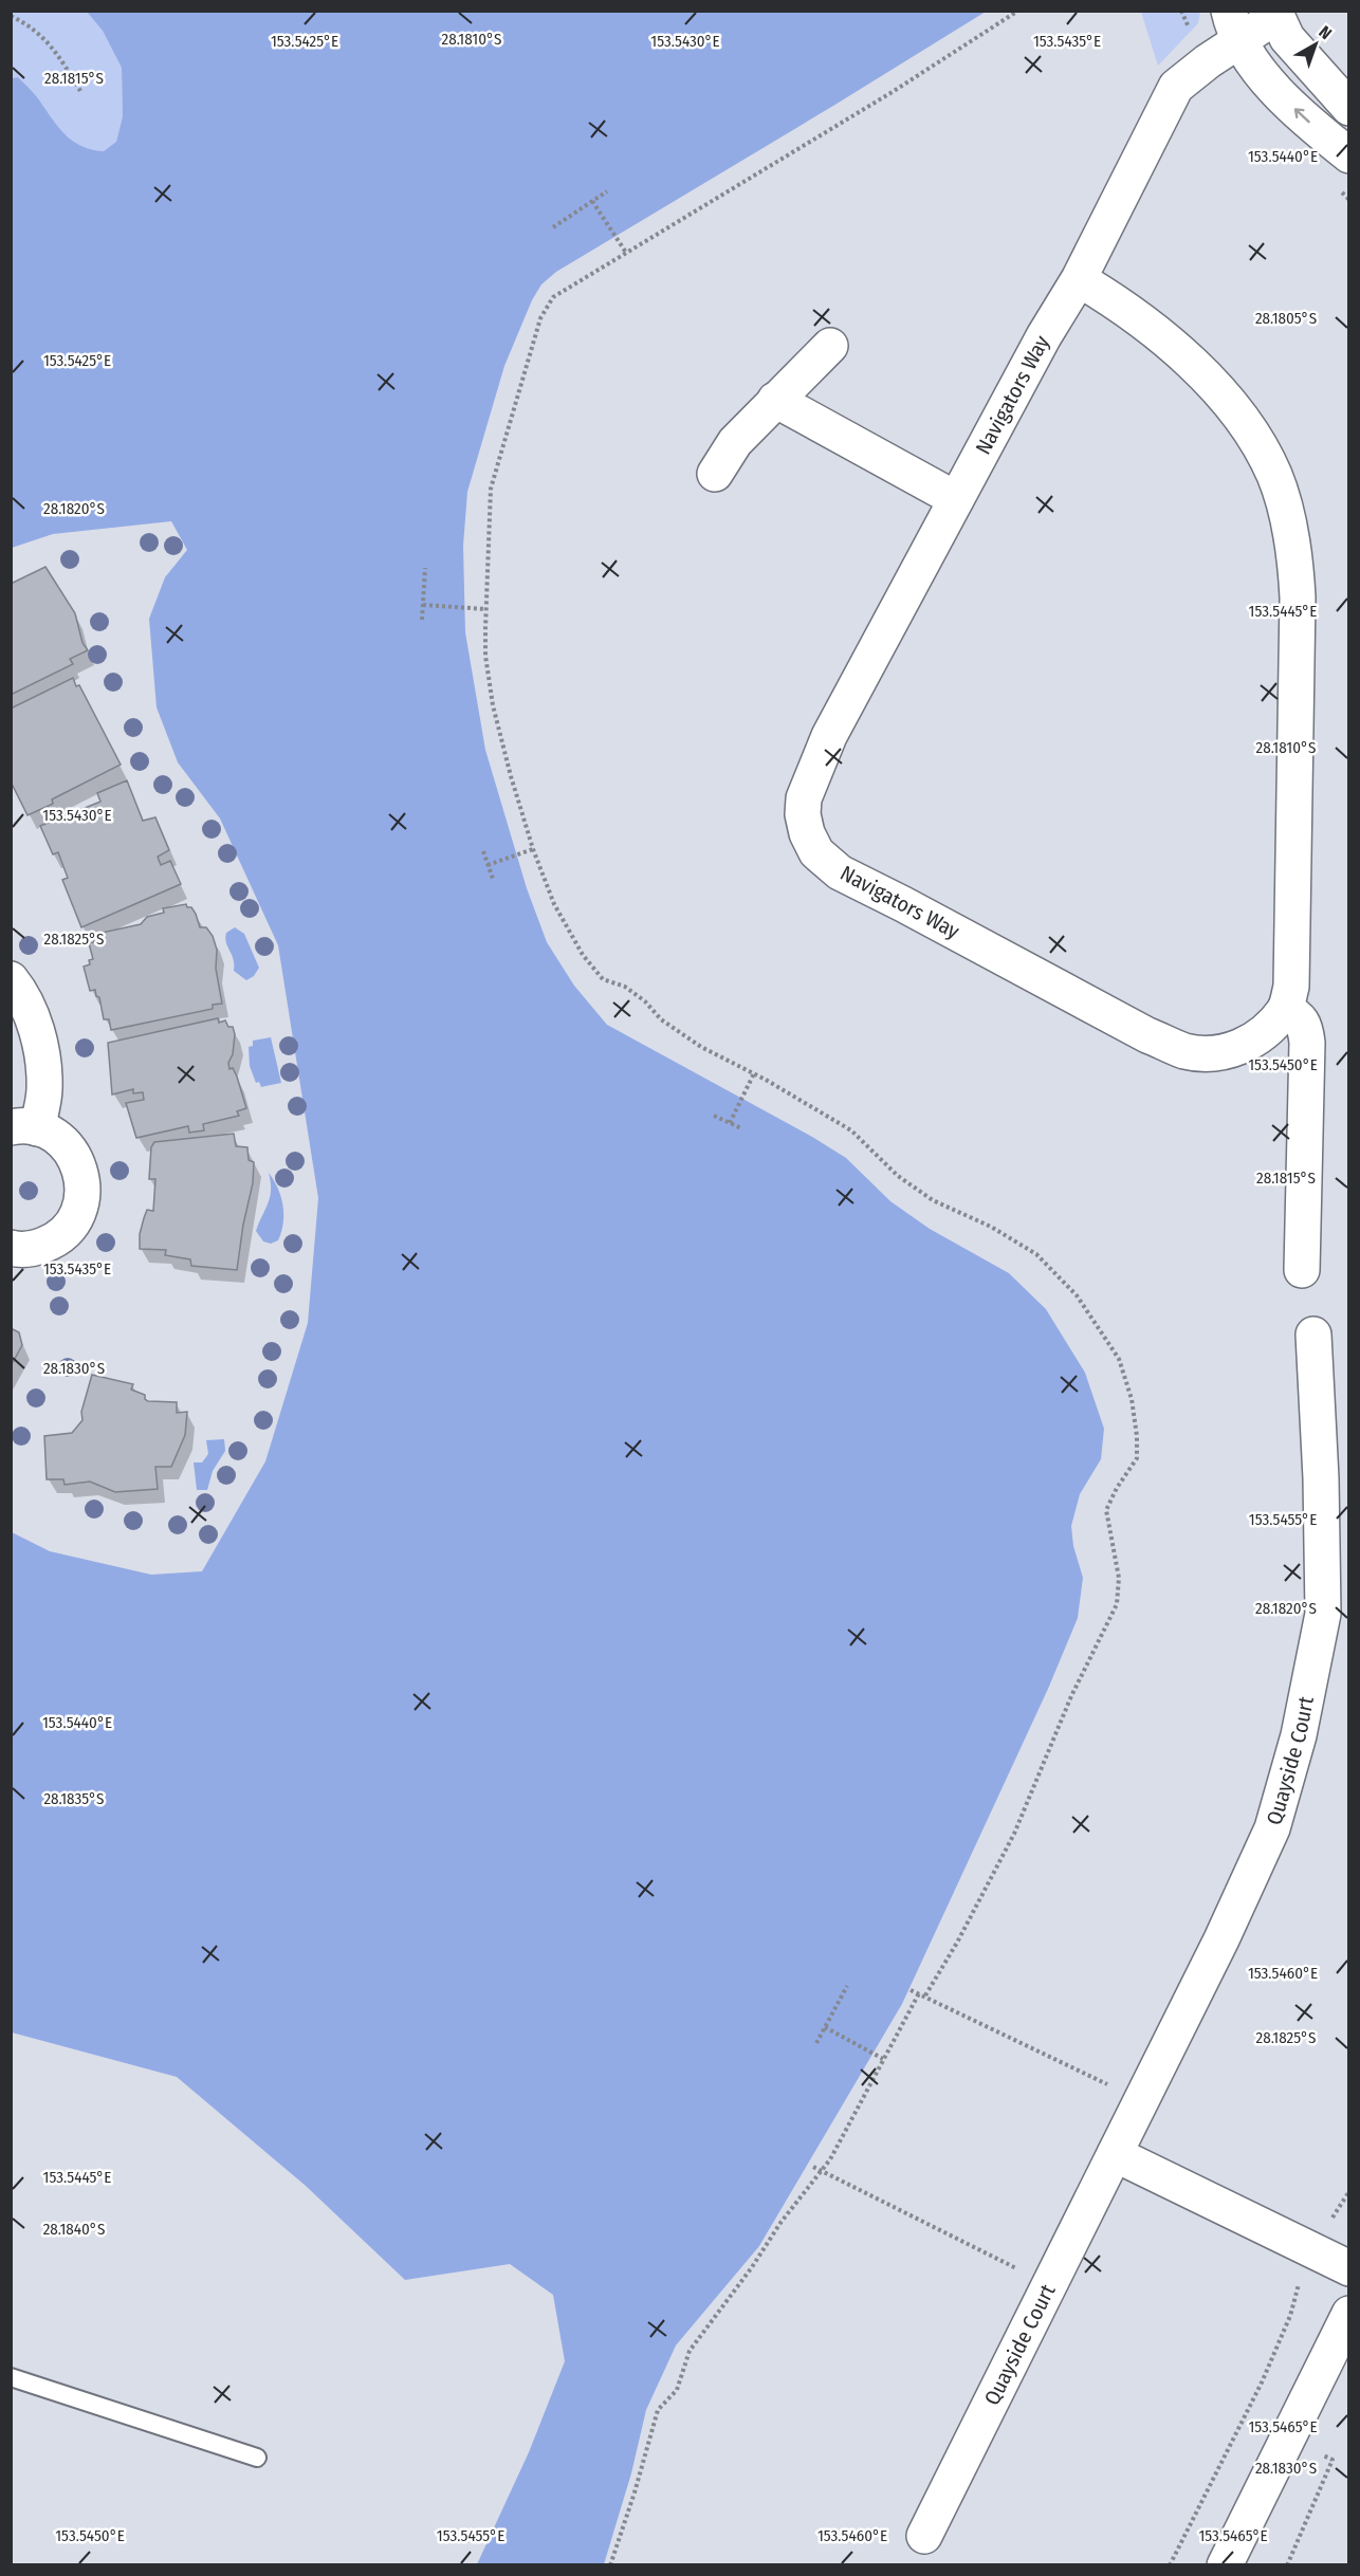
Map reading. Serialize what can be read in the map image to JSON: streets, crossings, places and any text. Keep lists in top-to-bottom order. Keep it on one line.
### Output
{"streets":{"street":["Navigators Way","Quayside Court"]},"north":"top right","coordinates":["28.1810°S","153.5425°E","153.5430°E","153.5435°E","28.1815°S","153.5440°E","28.1805°S","28.1820°S","153.5445°E","28.1825°S","153.5450°E","28.1830°S","153.5455°E","28.1835°S","153.5460°E","28.1840°S","153.5465°E"]}
